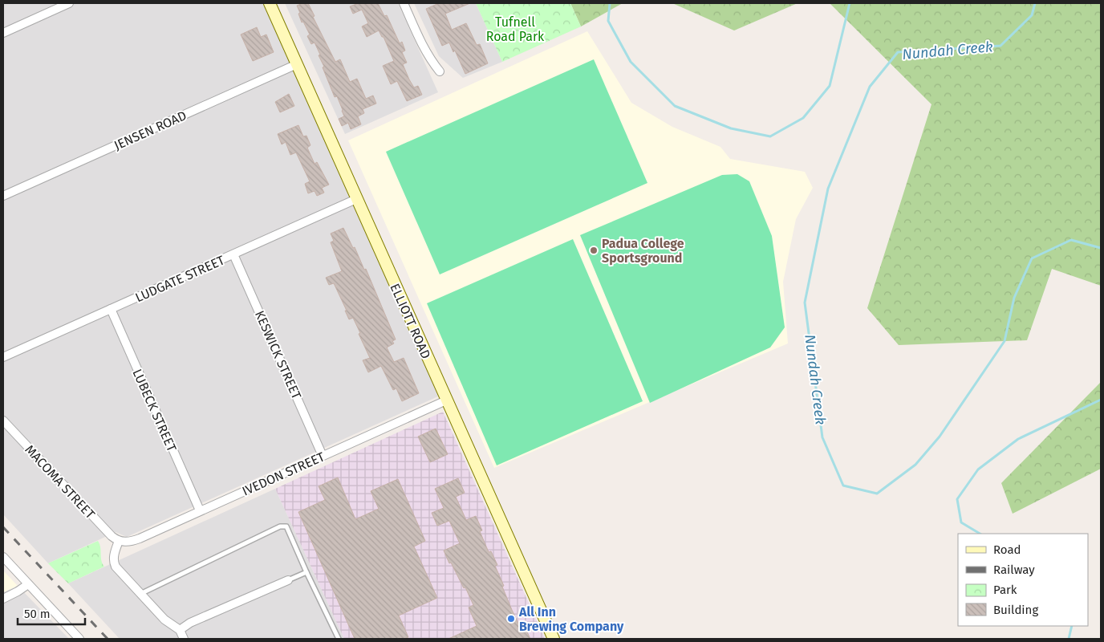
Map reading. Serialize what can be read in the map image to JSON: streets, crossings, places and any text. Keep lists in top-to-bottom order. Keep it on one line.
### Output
{"streets":{"street":["JENSEN ROAD","LUDGATE STREET","ELLIOTT ROAD","KESWICK STREET","LUBECK STREET","IVEDON STREET","MACOMA STREET"]},"crossings":[["JENSEN ROAD","ELLIOTT ROAD"],["LUDGATE STREET","ELLIOTT ROAD"],["LUDGATE STREET","KESWICK STREET"],["LUDGATE STREET","LUBECK STREET"],["ELLIOTT ROAD","IVEDON STREET"],["KESWICK STREET","IVEDON STREET"],["LUBECK STREET","IVEDON STREET"],["IVEDON STREET","MACOMA STREET"]],"water":["Nundah Creek"],"parks":["Tufnell Road Park"],"places":["Padua College Sportsground","All Inn Brewing Company"],"legend":["Road","Railway","Park","Building"],"scale_bar":"50 m"}
